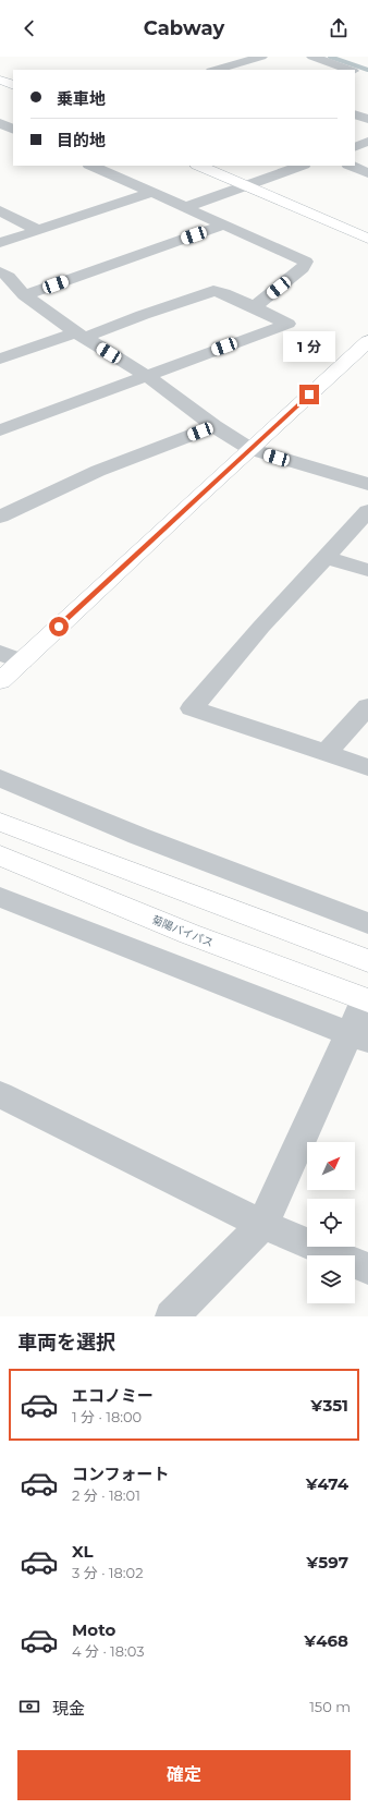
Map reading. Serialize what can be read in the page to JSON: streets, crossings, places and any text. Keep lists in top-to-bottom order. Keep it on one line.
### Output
{"streets":{"main road":["菊陽バイパス"]},"north":"top right","page":{"header":"Cabway","banner":["乗車地","目的地"],"bubble":"1 分","heading":"車両を選択","list":[{"name":"エコノミー","note":"1 分 · 18:00","value":"¥351"},{"name":"コンフォート","note":"2 分 · 18:01","value":"¥474"},{"name":"XL","note":"3 分 · 18:02","value":"¥597"},{"name":"Moto","note":"4 分 · 18:03","value":"¥468"}],"pay":["現金","150 m"],"buttons":"確定"}}
